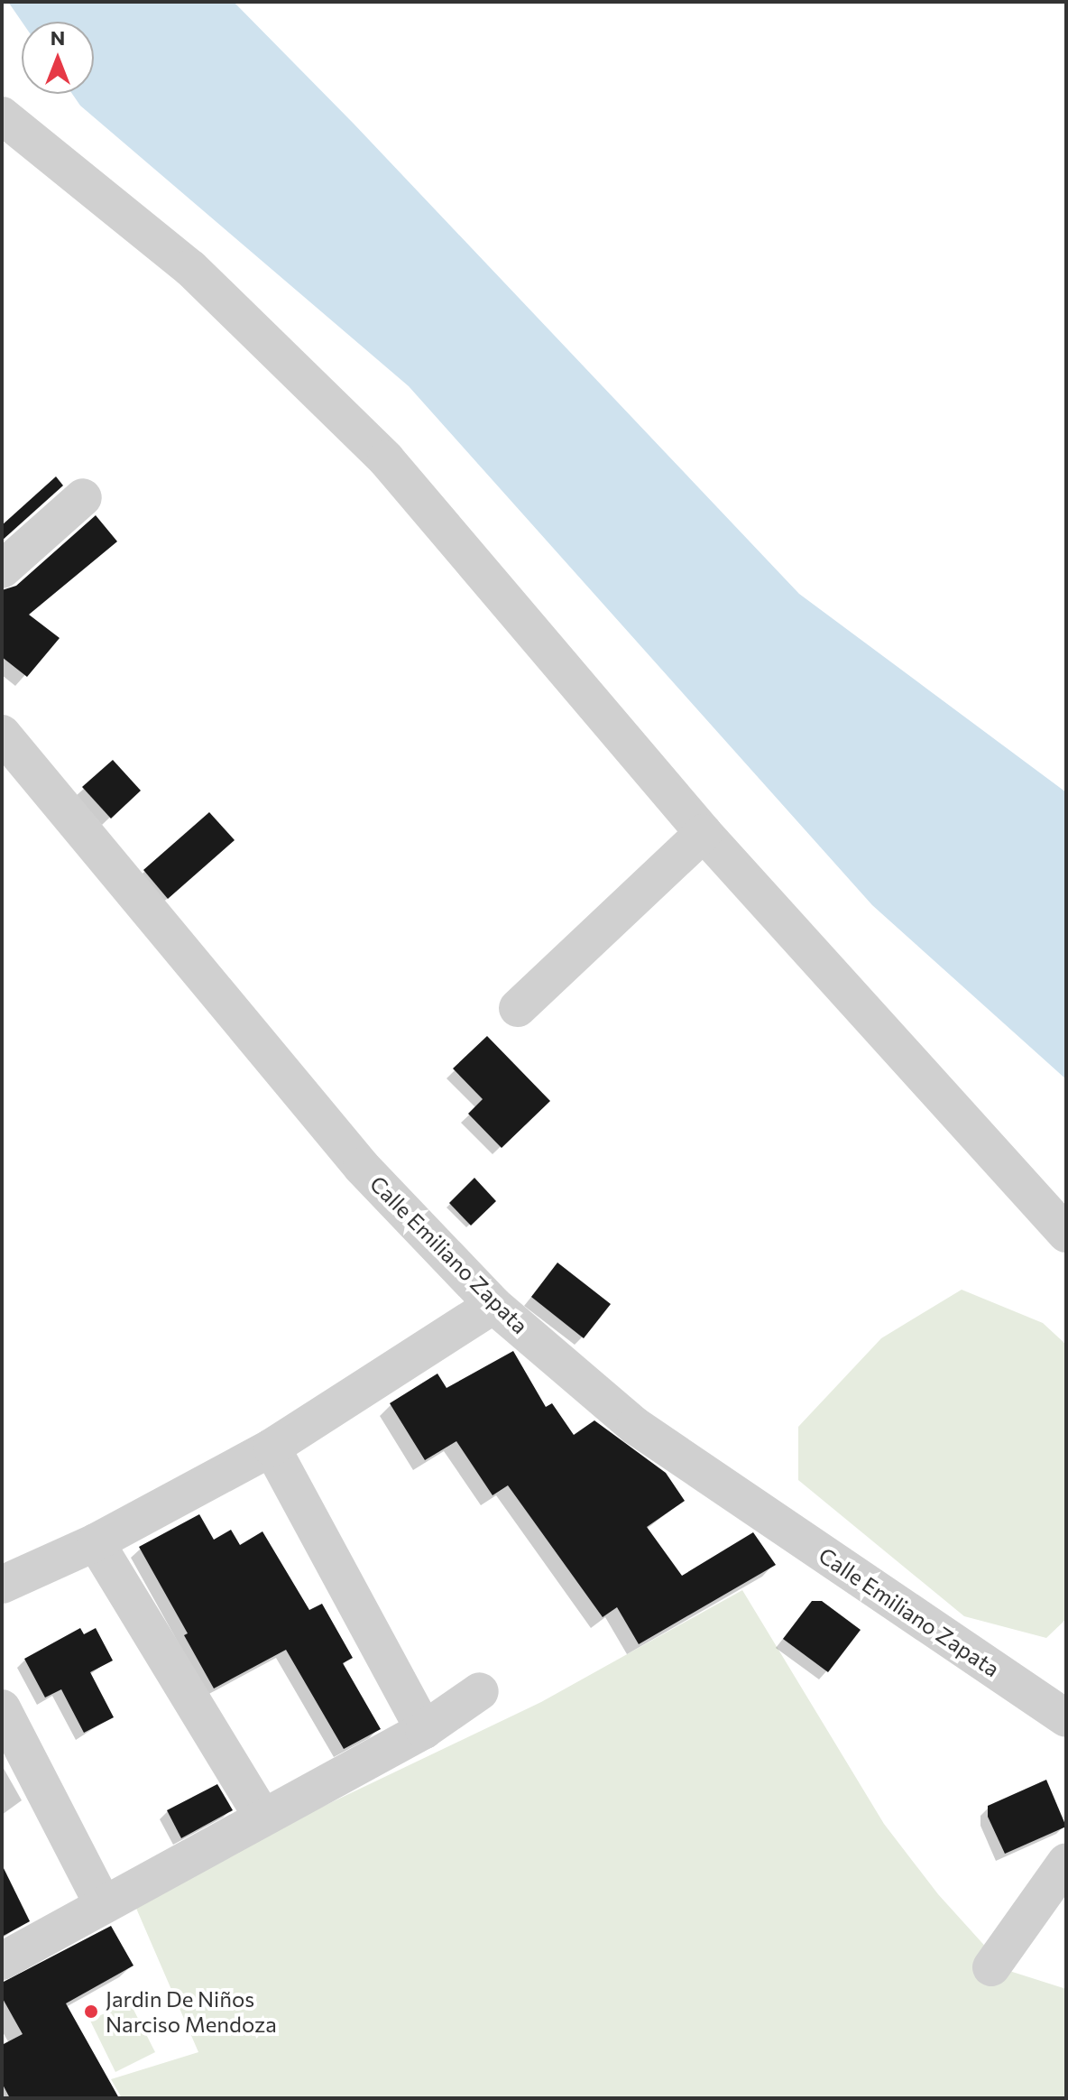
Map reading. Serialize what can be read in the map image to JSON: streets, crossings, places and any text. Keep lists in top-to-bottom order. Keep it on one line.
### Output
{"streets":{"street":["Calle Emiliano Zapata"]},"places":["Jardin De Niños Narciso Mendoza"],"north":"top"}
